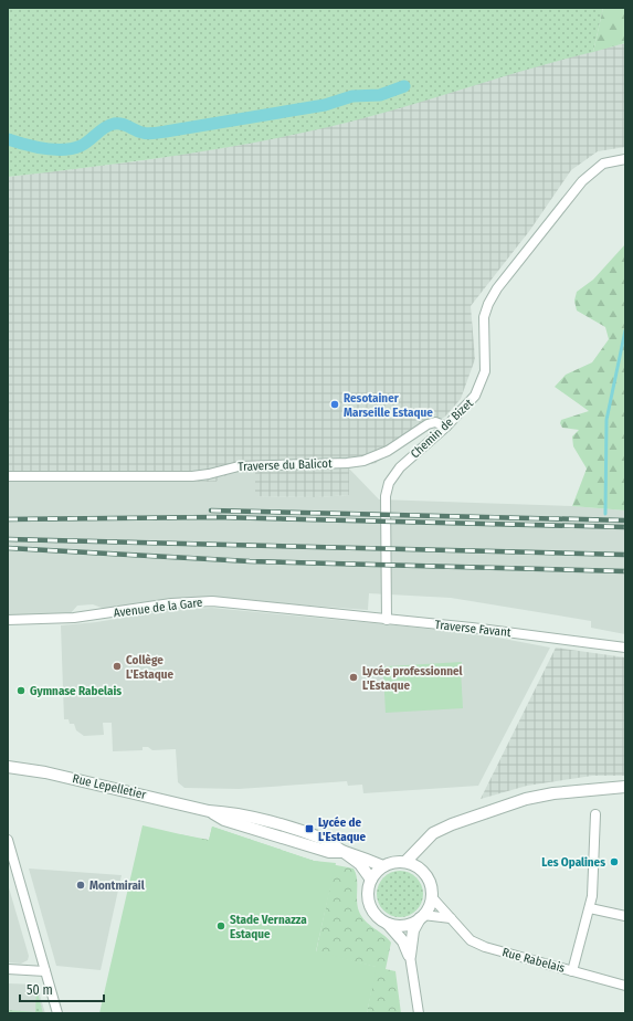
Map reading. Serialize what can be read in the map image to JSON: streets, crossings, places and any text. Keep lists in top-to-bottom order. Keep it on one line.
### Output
{"streets":{"street":["Chemin de Bizet","Traverse du Balicot","Avenue de la Gare","Traverse Favant","Rue Lepelletier","Rue Rabelais"]},"crossings":[["Chemin de Bizet","Traverse du Balicot"],["Chemin de Bizet","Avenue de la Gare"],["Chemin de Bizet","Traverse Favant"],["Avenue de la Gare","Traverse Favant"],["Rue Lepelletier","Rue Rabelais"]],"places":{"other":["Resotainer Marseille Estaque","Collège L'Estaque","Lycée professionnel L'Estaque","Gymnase Rabelais","Les Opalines","Montmirail","Stade Vernazza Estaque"],"transit":["Lycée de L'Estaque"]},"scale_bar":"50 m"}
